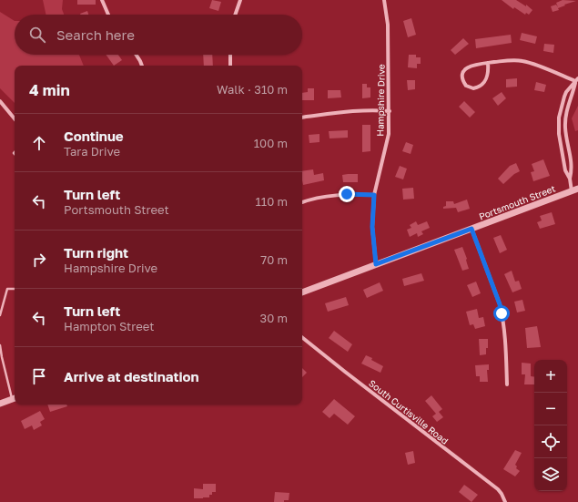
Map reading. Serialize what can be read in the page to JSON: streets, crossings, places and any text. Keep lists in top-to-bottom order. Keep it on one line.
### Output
{"streets":{"street":["Hampshire Drive","Portsmouth Street","South Curtisville Road"]},"crossings":[["Hampshire Drive","Portsmouth Street"]],"page":{"search":"Search here","heading":["4 min","Walk · 310 m"],"list":[["Continue","Tara Drive","100 m"],["Turn left","Portsmouth Street","110 m"],["Turn right","Hampshire Drive","70 m"],["Turn left","Hampton Street","30 m"],"Arrive at destination"],"map_buttons":["+","−"]}}
